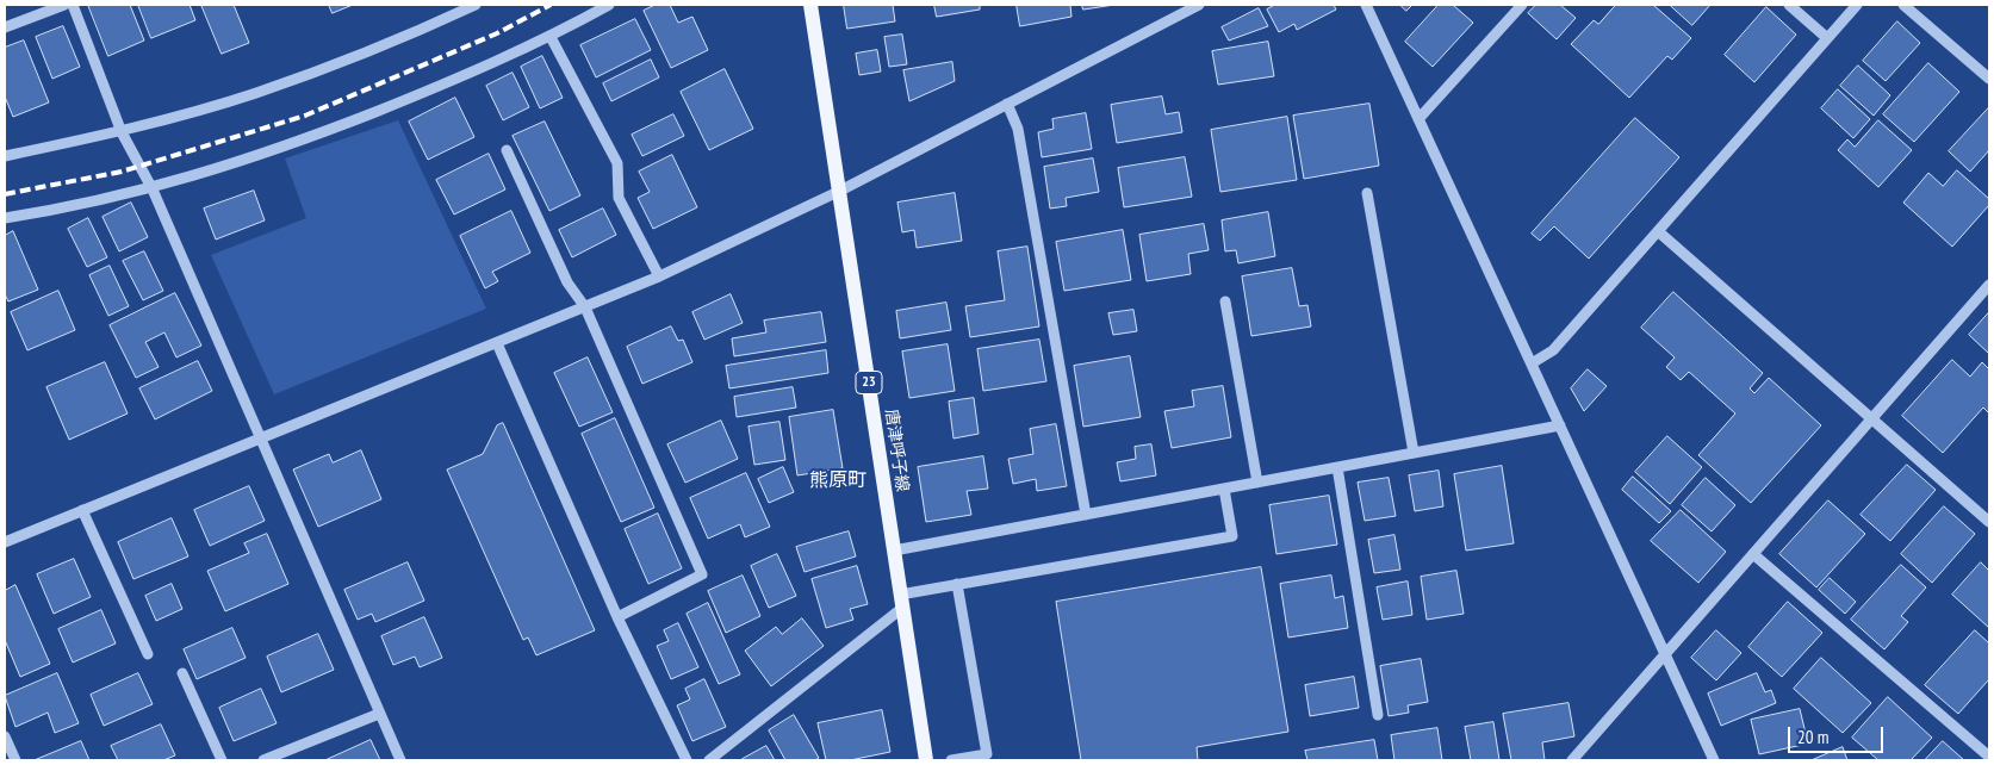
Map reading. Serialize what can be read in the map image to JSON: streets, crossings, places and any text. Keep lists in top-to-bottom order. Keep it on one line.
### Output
{"streets":{"main road":["23","唐津呼子線"]},"districts":["熊原町"],"scale_bar":"20 m"}
